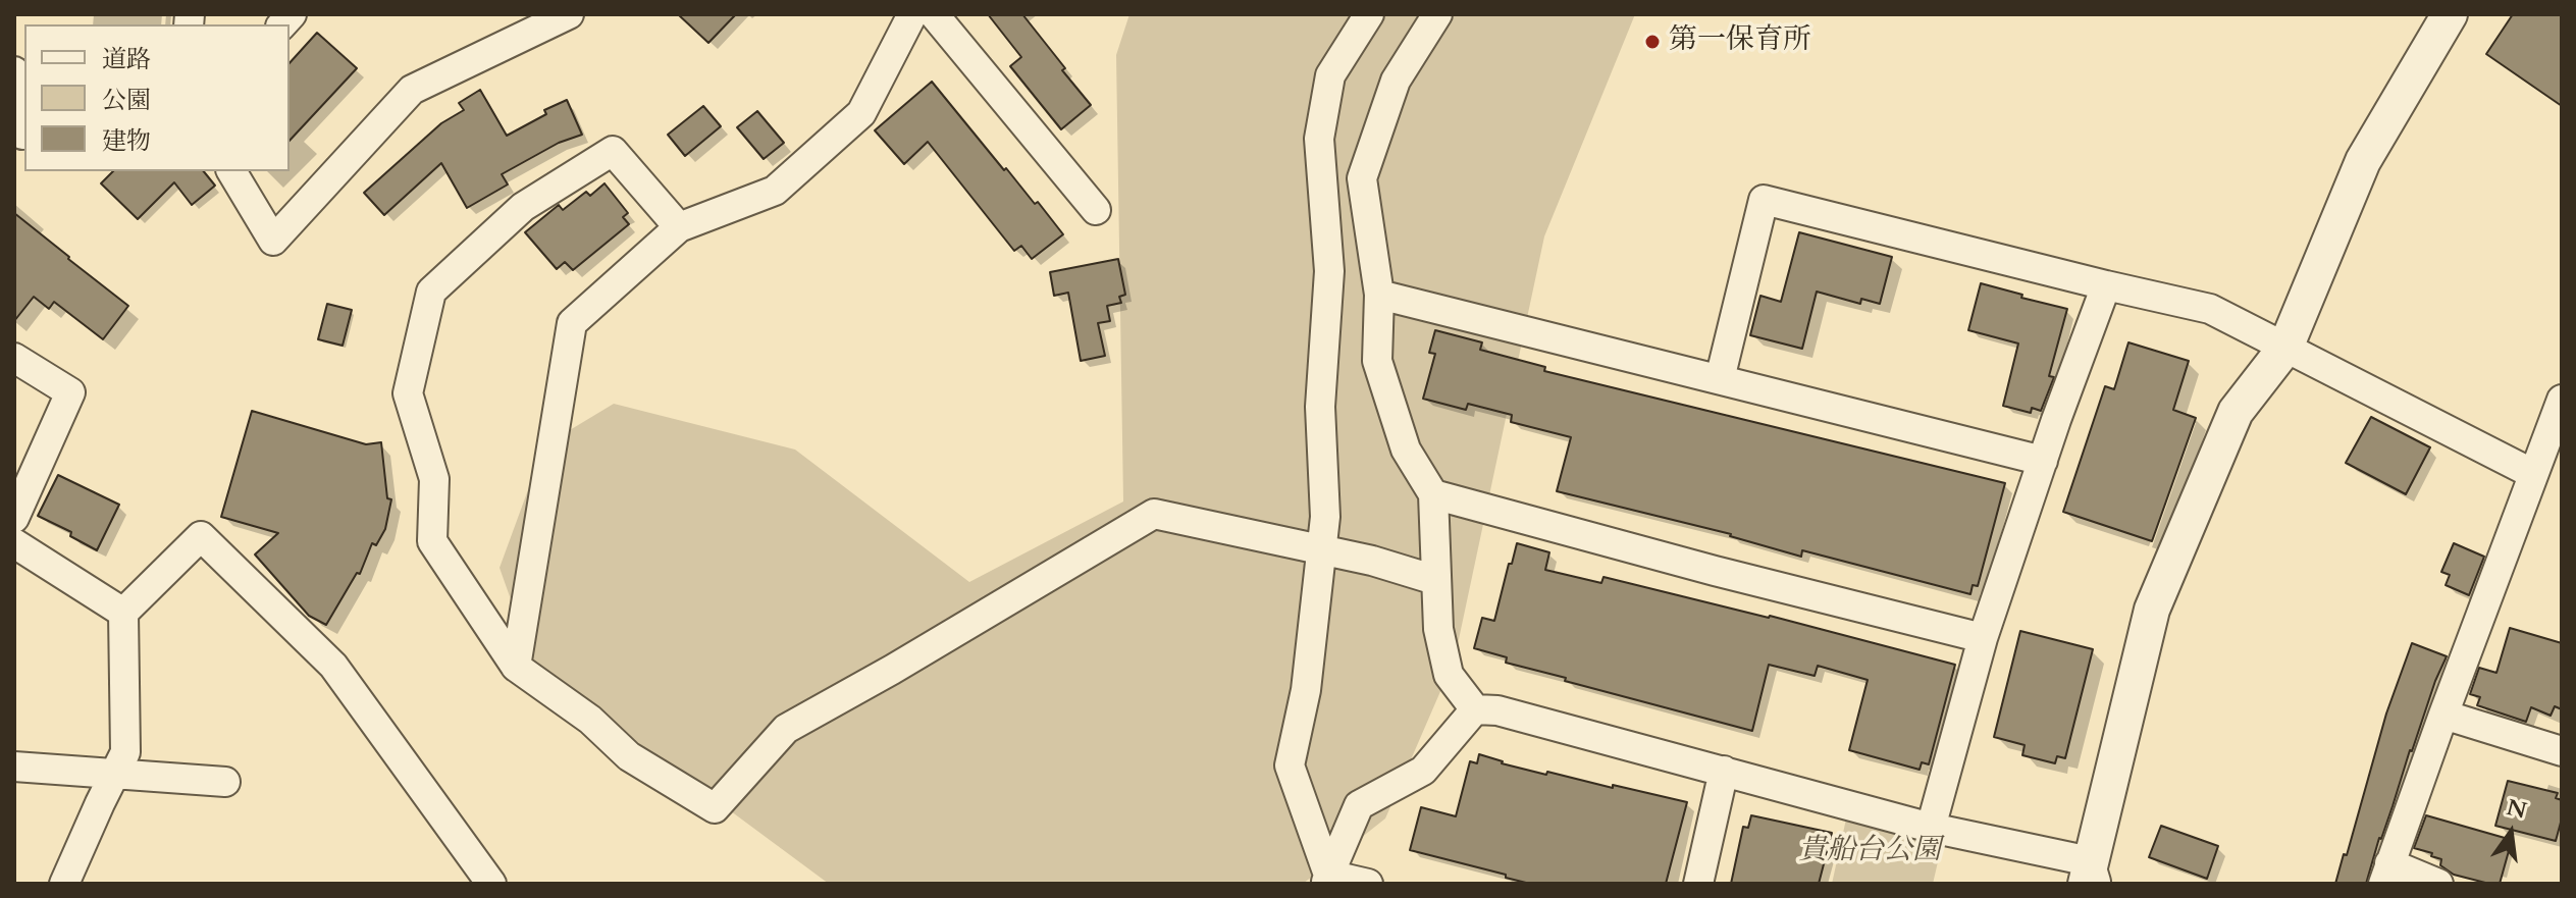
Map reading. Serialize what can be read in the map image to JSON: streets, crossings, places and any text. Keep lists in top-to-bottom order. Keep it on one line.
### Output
{"parks":["貴船台公園"],"places":["第一保育所"],"legend":["道路","公園","建物"],"north":"top"}
